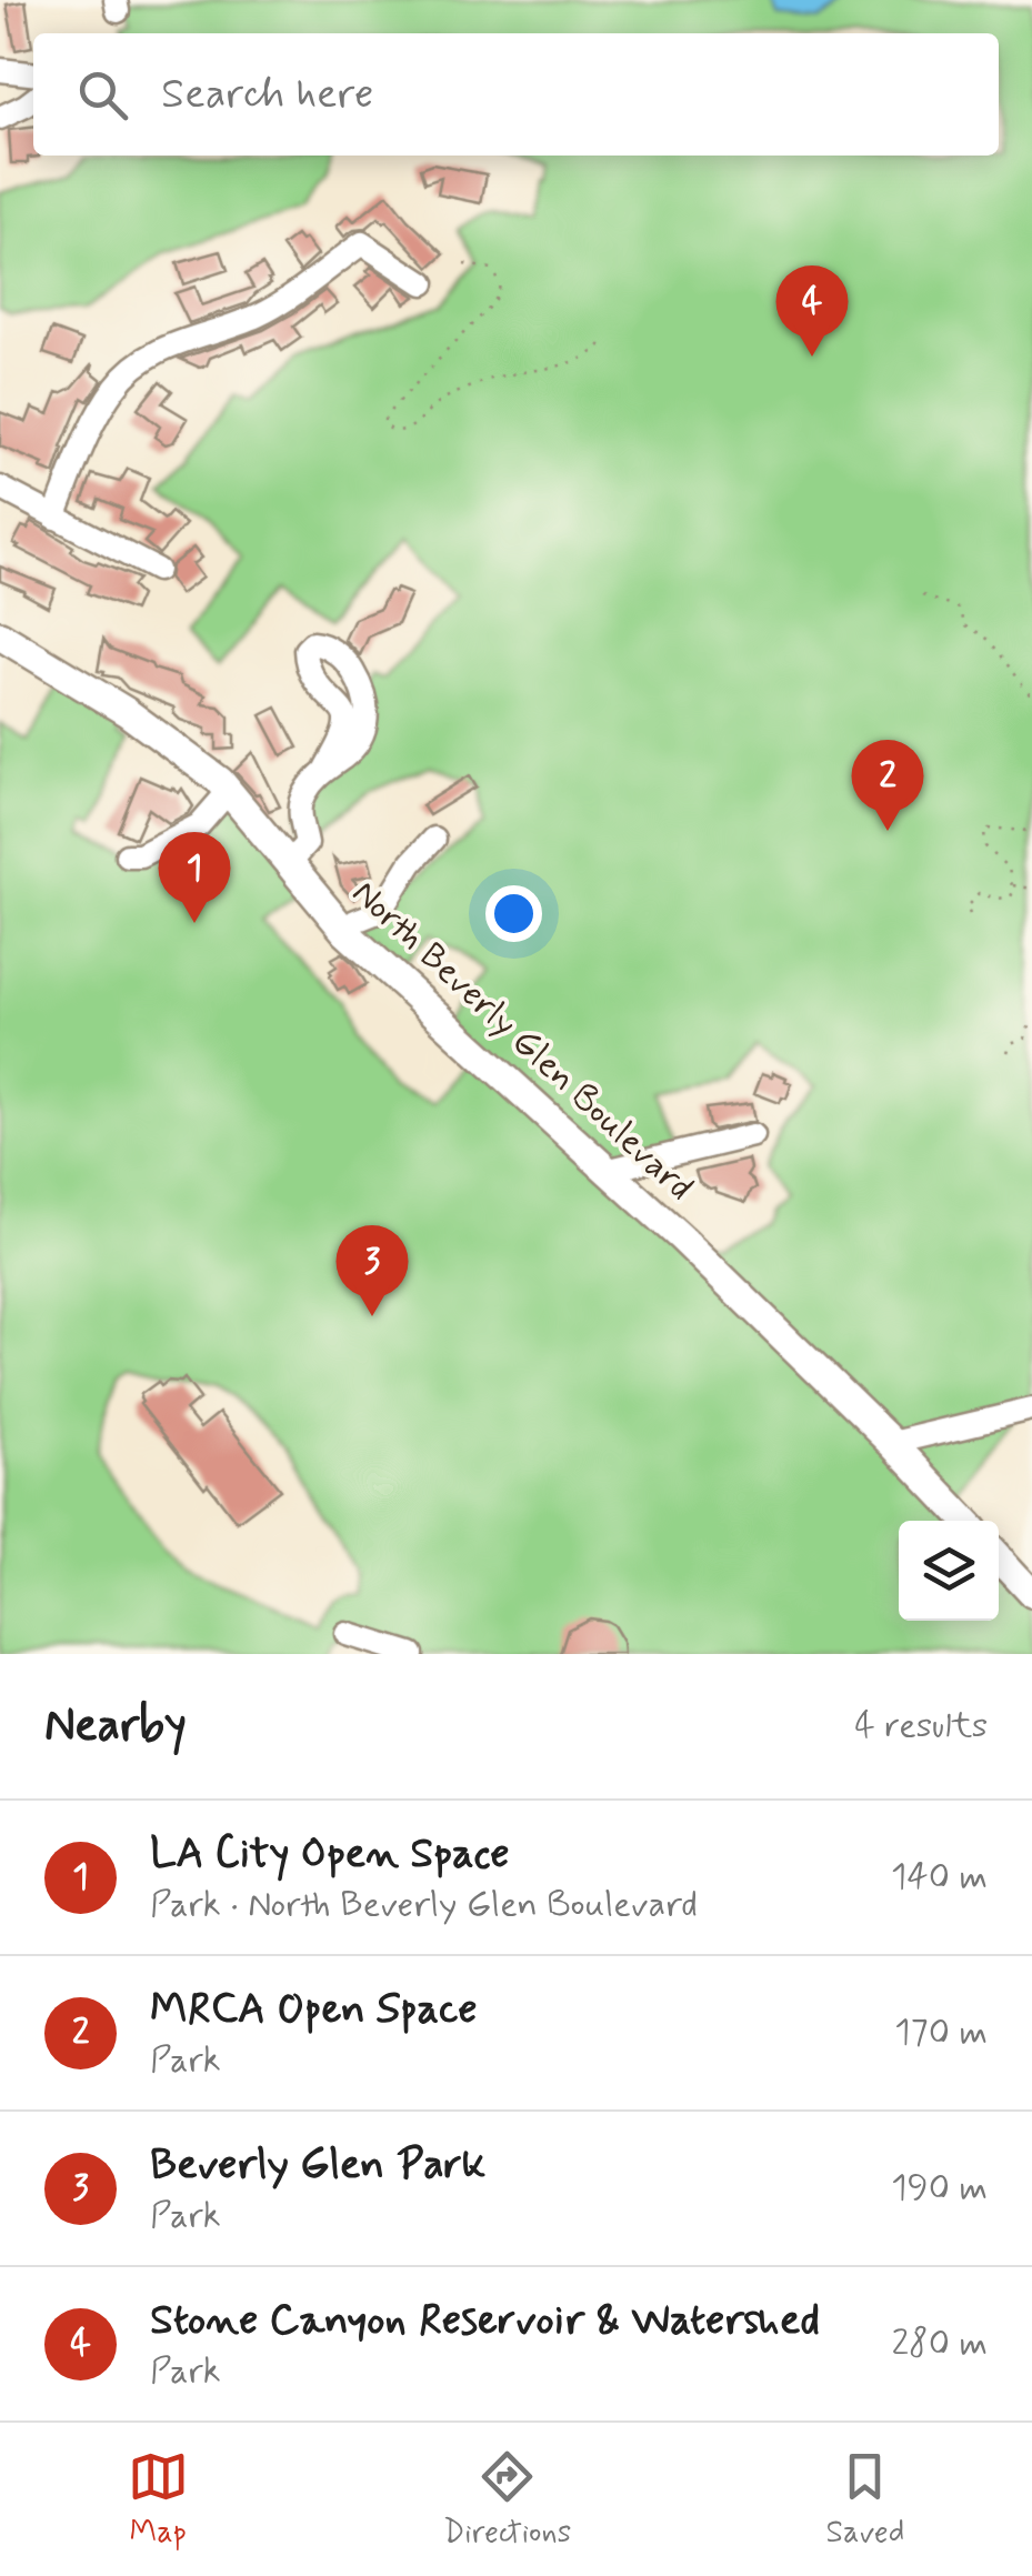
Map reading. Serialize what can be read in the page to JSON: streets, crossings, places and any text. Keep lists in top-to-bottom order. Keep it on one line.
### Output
{"streets":{"main road":["North Beverly Glen Boulevard"]},"page":{"search":"Search here","pins":["4","2","1","3"],"heading":["Nearby","4 results"],"list":[{"mark":"1","name":"LA City Open Space","note":"Park · North Beverly Glen Boulevard","value":"140 m"},{"mark":"2","name":"MRCA Open Space","note":"Park","value":"170 m"},{"mark":"3","name":"Beverly Glen Park","note":"Park","value":"190 m"},{"mark":"4","name":"Stone Canyon Reservoir & Watershed","note":"Park","value":"280 m"}],"nav":["Map","Directions","Saved"]}}
